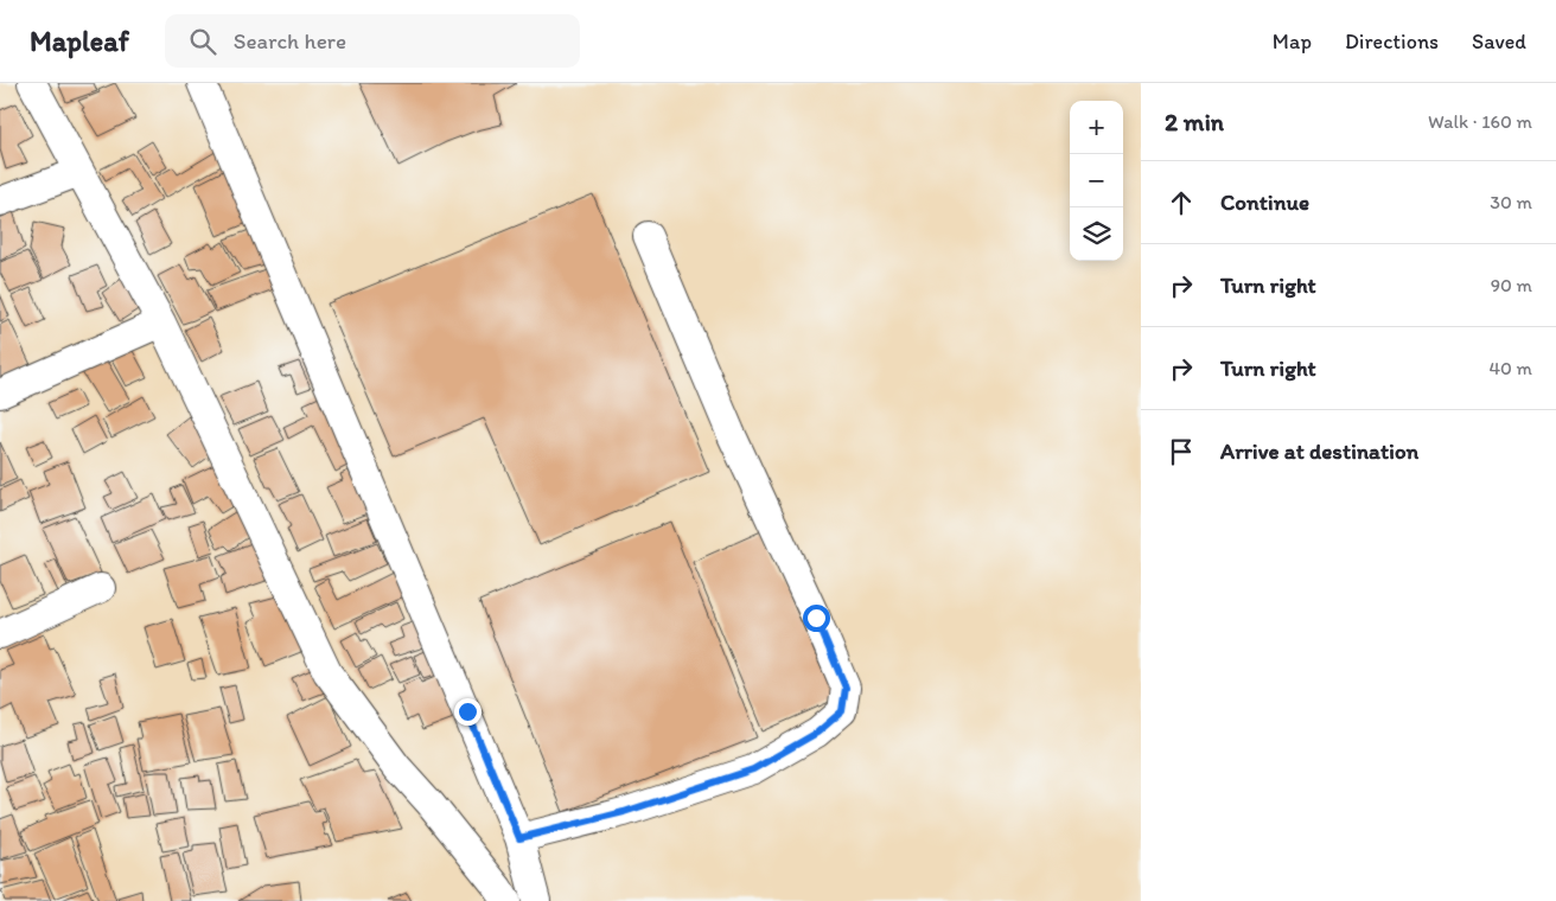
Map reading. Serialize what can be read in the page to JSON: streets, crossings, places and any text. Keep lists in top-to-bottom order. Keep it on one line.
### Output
{"page":{"header":"Mapleaf","search":"Search here","nav":["Map","Directions","Saved"],"heading":["2 min","Walk · 160 m"],"map_buttons":["+","−"],"list":[["Continue","30 m"],["Turn right","90 m"],["Turn right","40 m"],"Arrive at destination"]}}
